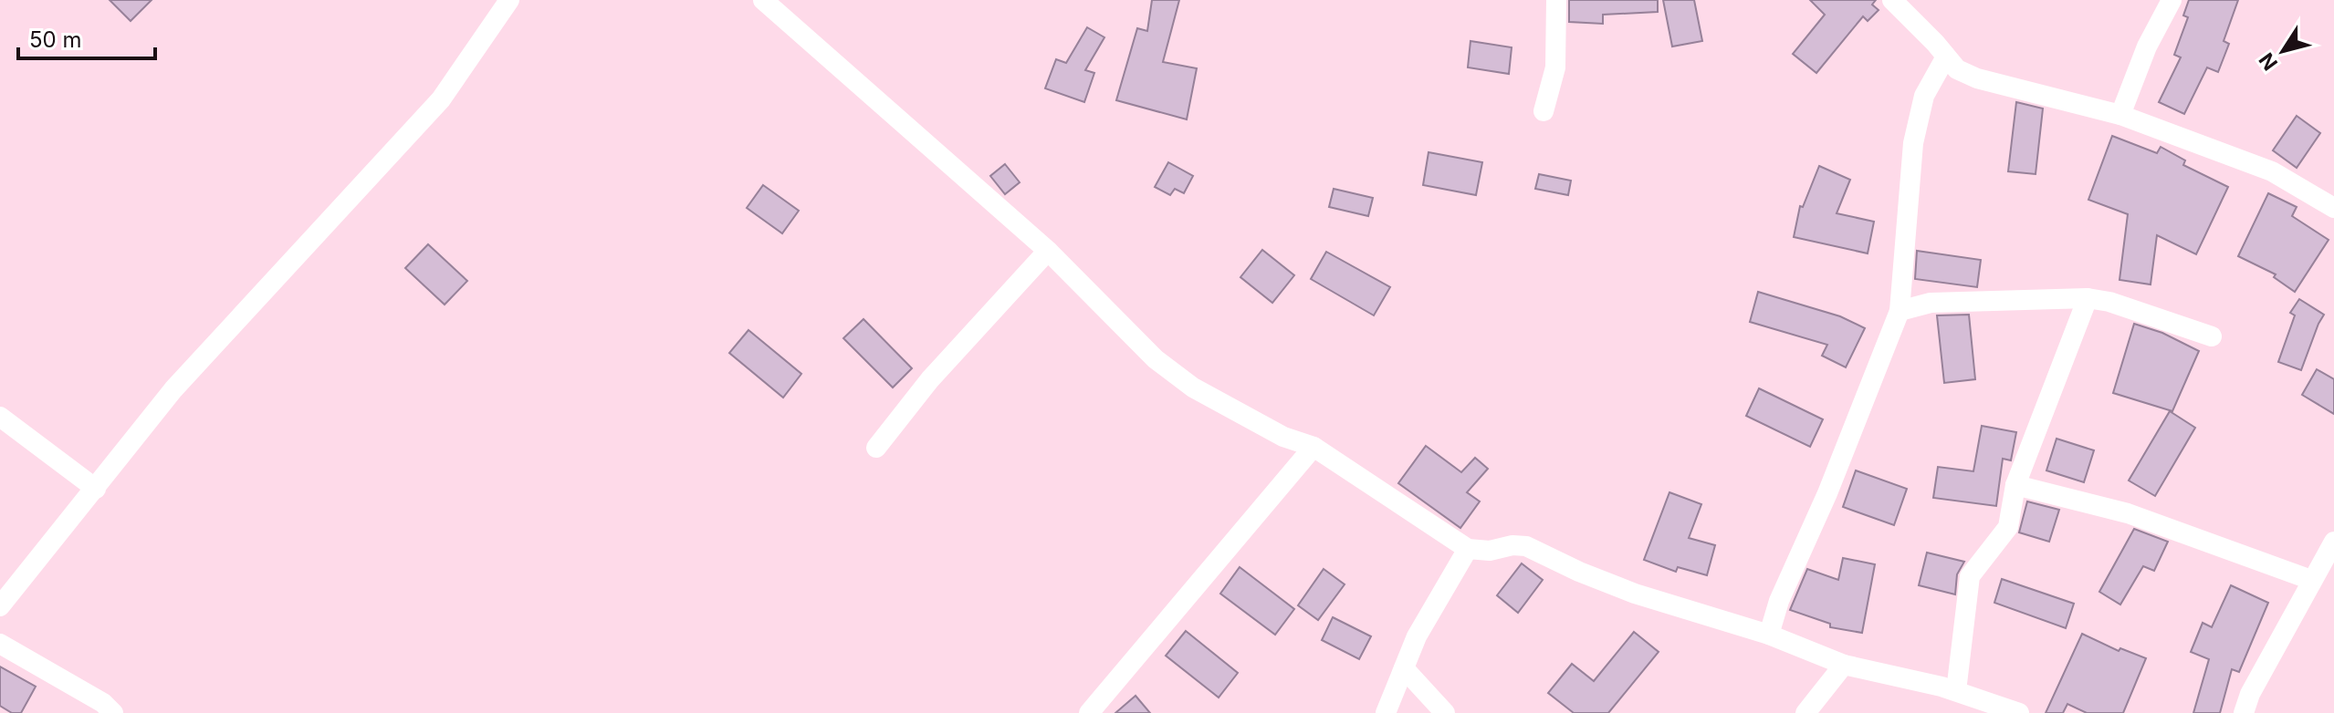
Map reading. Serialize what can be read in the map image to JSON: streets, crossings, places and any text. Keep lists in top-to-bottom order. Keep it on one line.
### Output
{"scale_bar":"50 m","north":"bottom left"}
